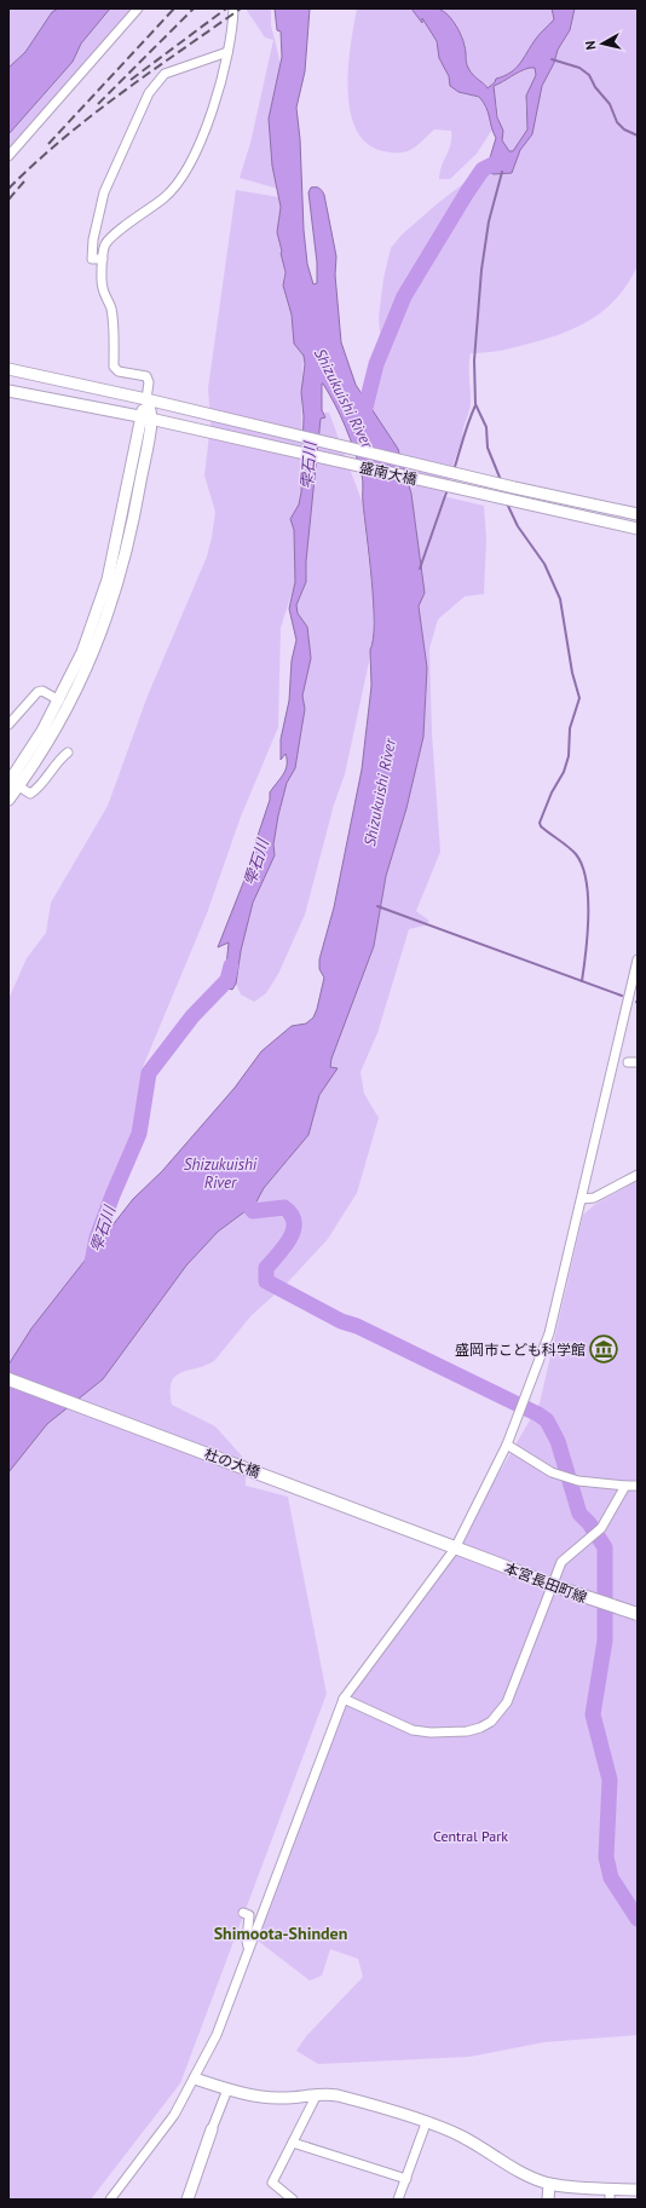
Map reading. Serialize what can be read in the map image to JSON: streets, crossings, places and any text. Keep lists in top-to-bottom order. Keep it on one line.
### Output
{"streets":{"main road":["杜の大橋","本宮長田町線"],"street":["盛南大橋"]},"crossings":[["杜の大橋","本宮長田町線"]],"districts":["Shimoota-Shinden"],"water":["Shizukuishi River","雫石川"],"parks":["Central Park"],"places":{"museum":["盛岡市こども科学館"]},"north":"left"}
